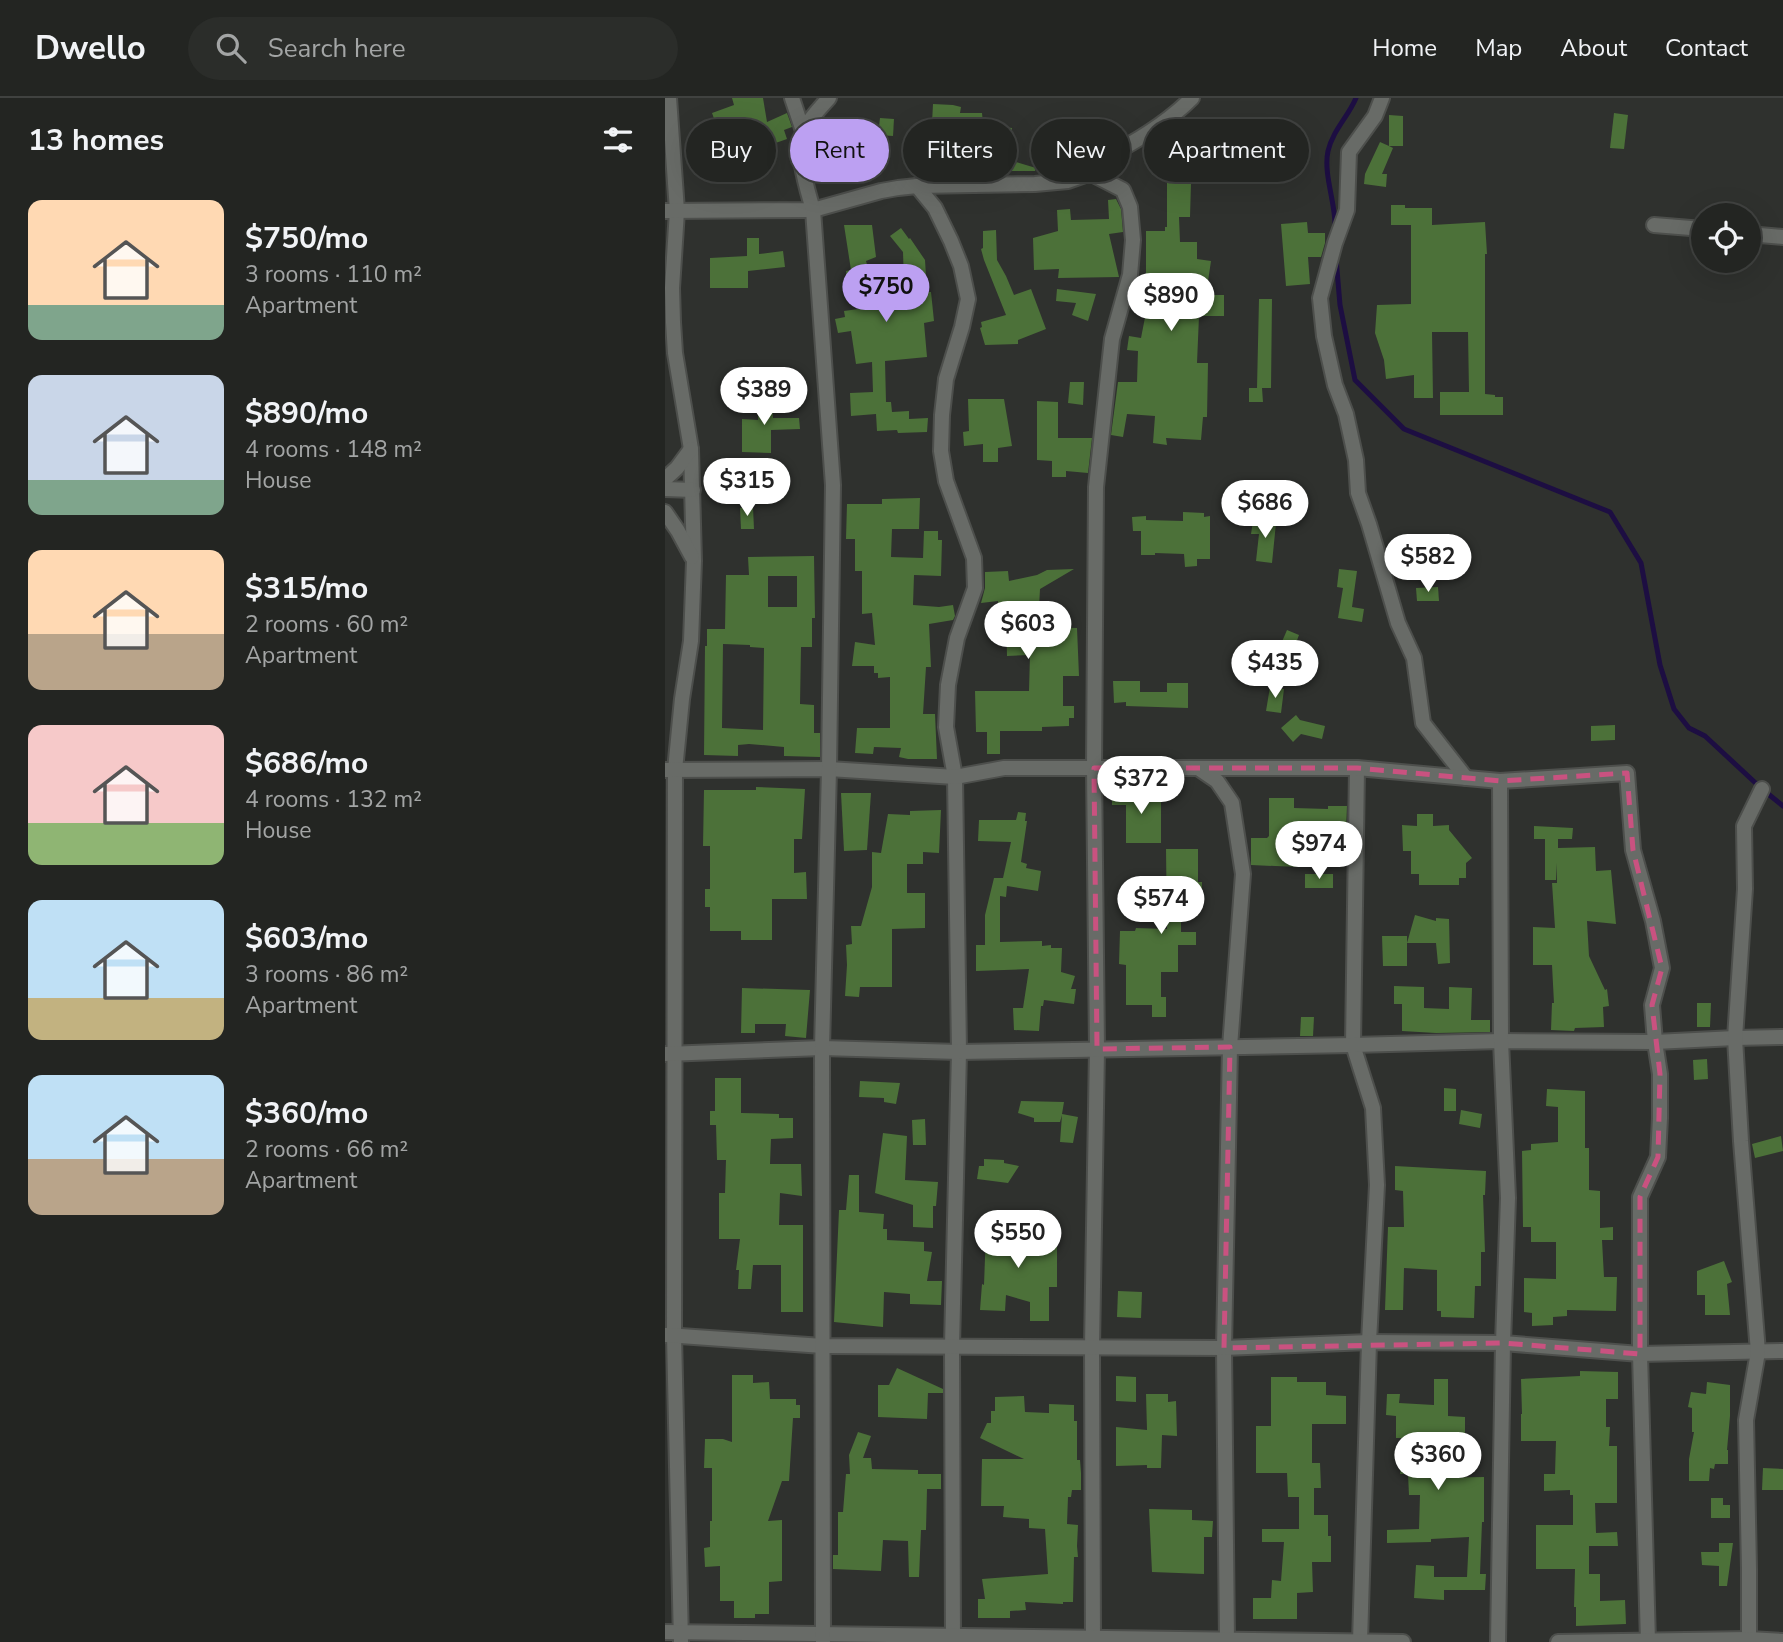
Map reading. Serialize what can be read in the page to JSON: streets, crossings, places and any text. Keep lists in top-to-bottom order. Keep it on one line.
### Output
{"page":{"header":"Dwello","search":"Search here","nav":["Home","Map","About","Contact"],"heading":"13 homes","chip":["Buy","Rent","Filters","New","Apartment"],"list":[{"name":"$750/mo","note":"3 rooms · 110 m² · Apartment"},{"name":"$890/mo","note":"4 rooms · 148 m² · House"},{"name":"$315/mo","note":"2 rooms · 60 m² · Apartment"},{"name":"$686/mo","note":"4 rooms · 132 m² · House"},{"name":"$603/mo","note":"3 rooms · 86 m² · Apartment"},{"name":"$360/mo","note":"2 rooms · 66 m² · Apartment"}],"price":["$750","$890","$389","$315","$686","$582","$603","$435","$372","$974","$574","$550","$360"]}}
